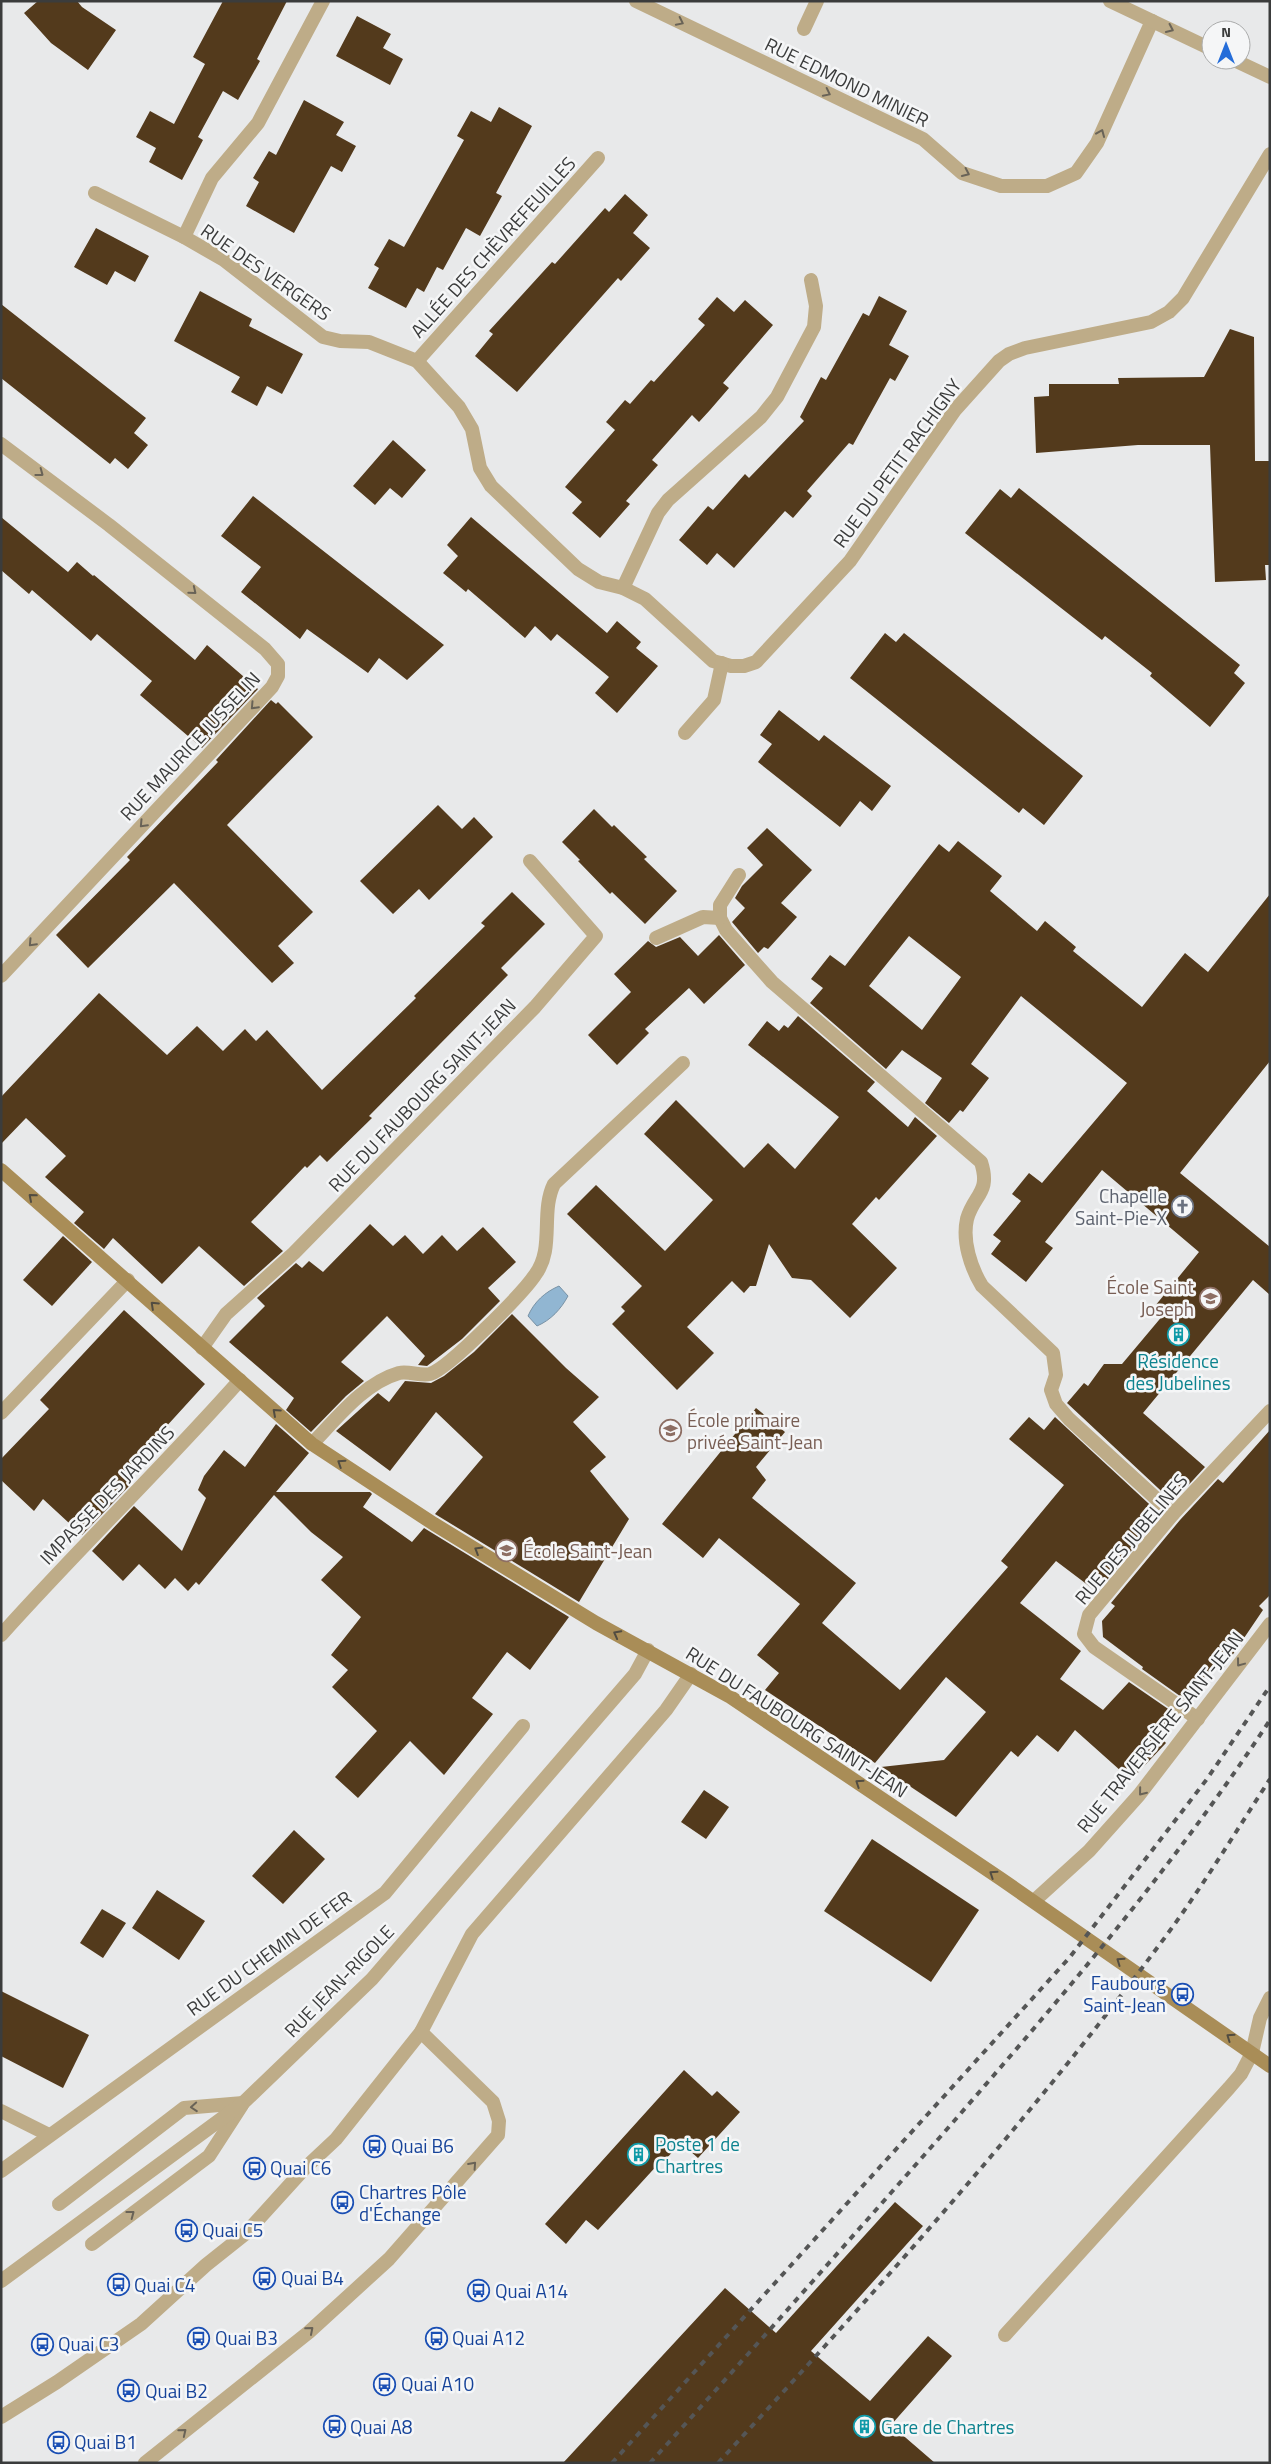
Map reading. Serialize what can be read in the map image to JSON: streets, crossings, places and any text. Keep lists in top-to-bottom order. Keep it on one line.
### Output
{"streets":{"main road":["RUE DU FAUBOURG SAINT-JEAN"],"street":["RUE EDMOND MINIER","ALLÉE DES CHÈVREFEUILLES","RUE DES VERGERS","RUE DU PETIT RACHIGNY","RUE MAURICE JUSSELIN","IMPASSE DES JARDINS","RUE DES JUBELINES","RUE TRAVERSIÈRE SAINT-JEAN","RUE DU CHEMIN DE FER","RUE JEAN-RIGOLE"]},"crossings":[["ALLÉE DES CHÈVREFEUILLES","RUE DES VERGERS"],["RUE DES VERGERS","RUE DU PETIT RACHIGNY"],["RUE DU FAUBOURG SAINT-JEAN","IMPASSE DES JARDINS"],["RUE DU FAUBOURG SAINT-JEAN","RUE TRAVERSIÈRE SAINT-JEAN"],["RUE DU FAUBOURG SAINT-JEAN","RUE JEAN-RIGOLE"],["RUE DES JUBELINES","RUE TRAVERSIÈRE SAINT-JEAN"]],"one_way":["RUE DU FAUBOURG SAINT-JEAN","RUE TRAVERSIÈRE SAINT-JEAN"],"places":{"church":["Chapelle Saint-Pie-X"],"school or university":["École Saint Joseph","École primaire privée Saint-Jean","École Saint-Jean"],"building":["Résidence des Jubelines","Poste 1 de Chartres","Gare de Chartres"],"bus stop":["Faubourg Saint-Jean","Quai B6","Quai C6","Chartres Pôle d'Échange","Quai C5","Quai B4","Quai C4","Quai A14","Quai B3","Quai A12","Quai C3","Quai A10","Quai B2","Quai A8","Quai B1"]},"north":"top"}
